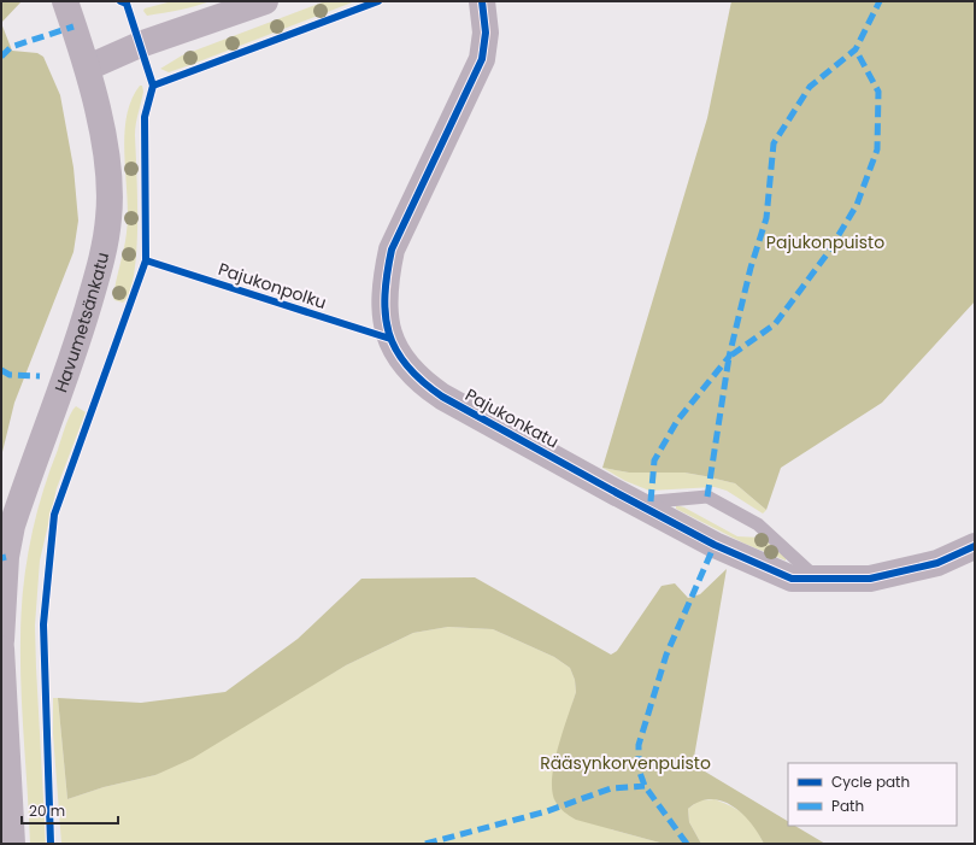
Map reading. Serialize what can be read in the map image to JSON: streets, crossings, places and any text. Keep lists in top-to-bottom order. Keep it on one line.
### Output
{"streets":{"street":["Havumetsänkatu","Pajukonkatu"],"cycle path":["Pajukonpolku"]},"parks":["Pajukonpuisto","Rääsynkorvenpuisto"],"legend":["Cycle path","Path"],"scale_bar":"20 m"}
